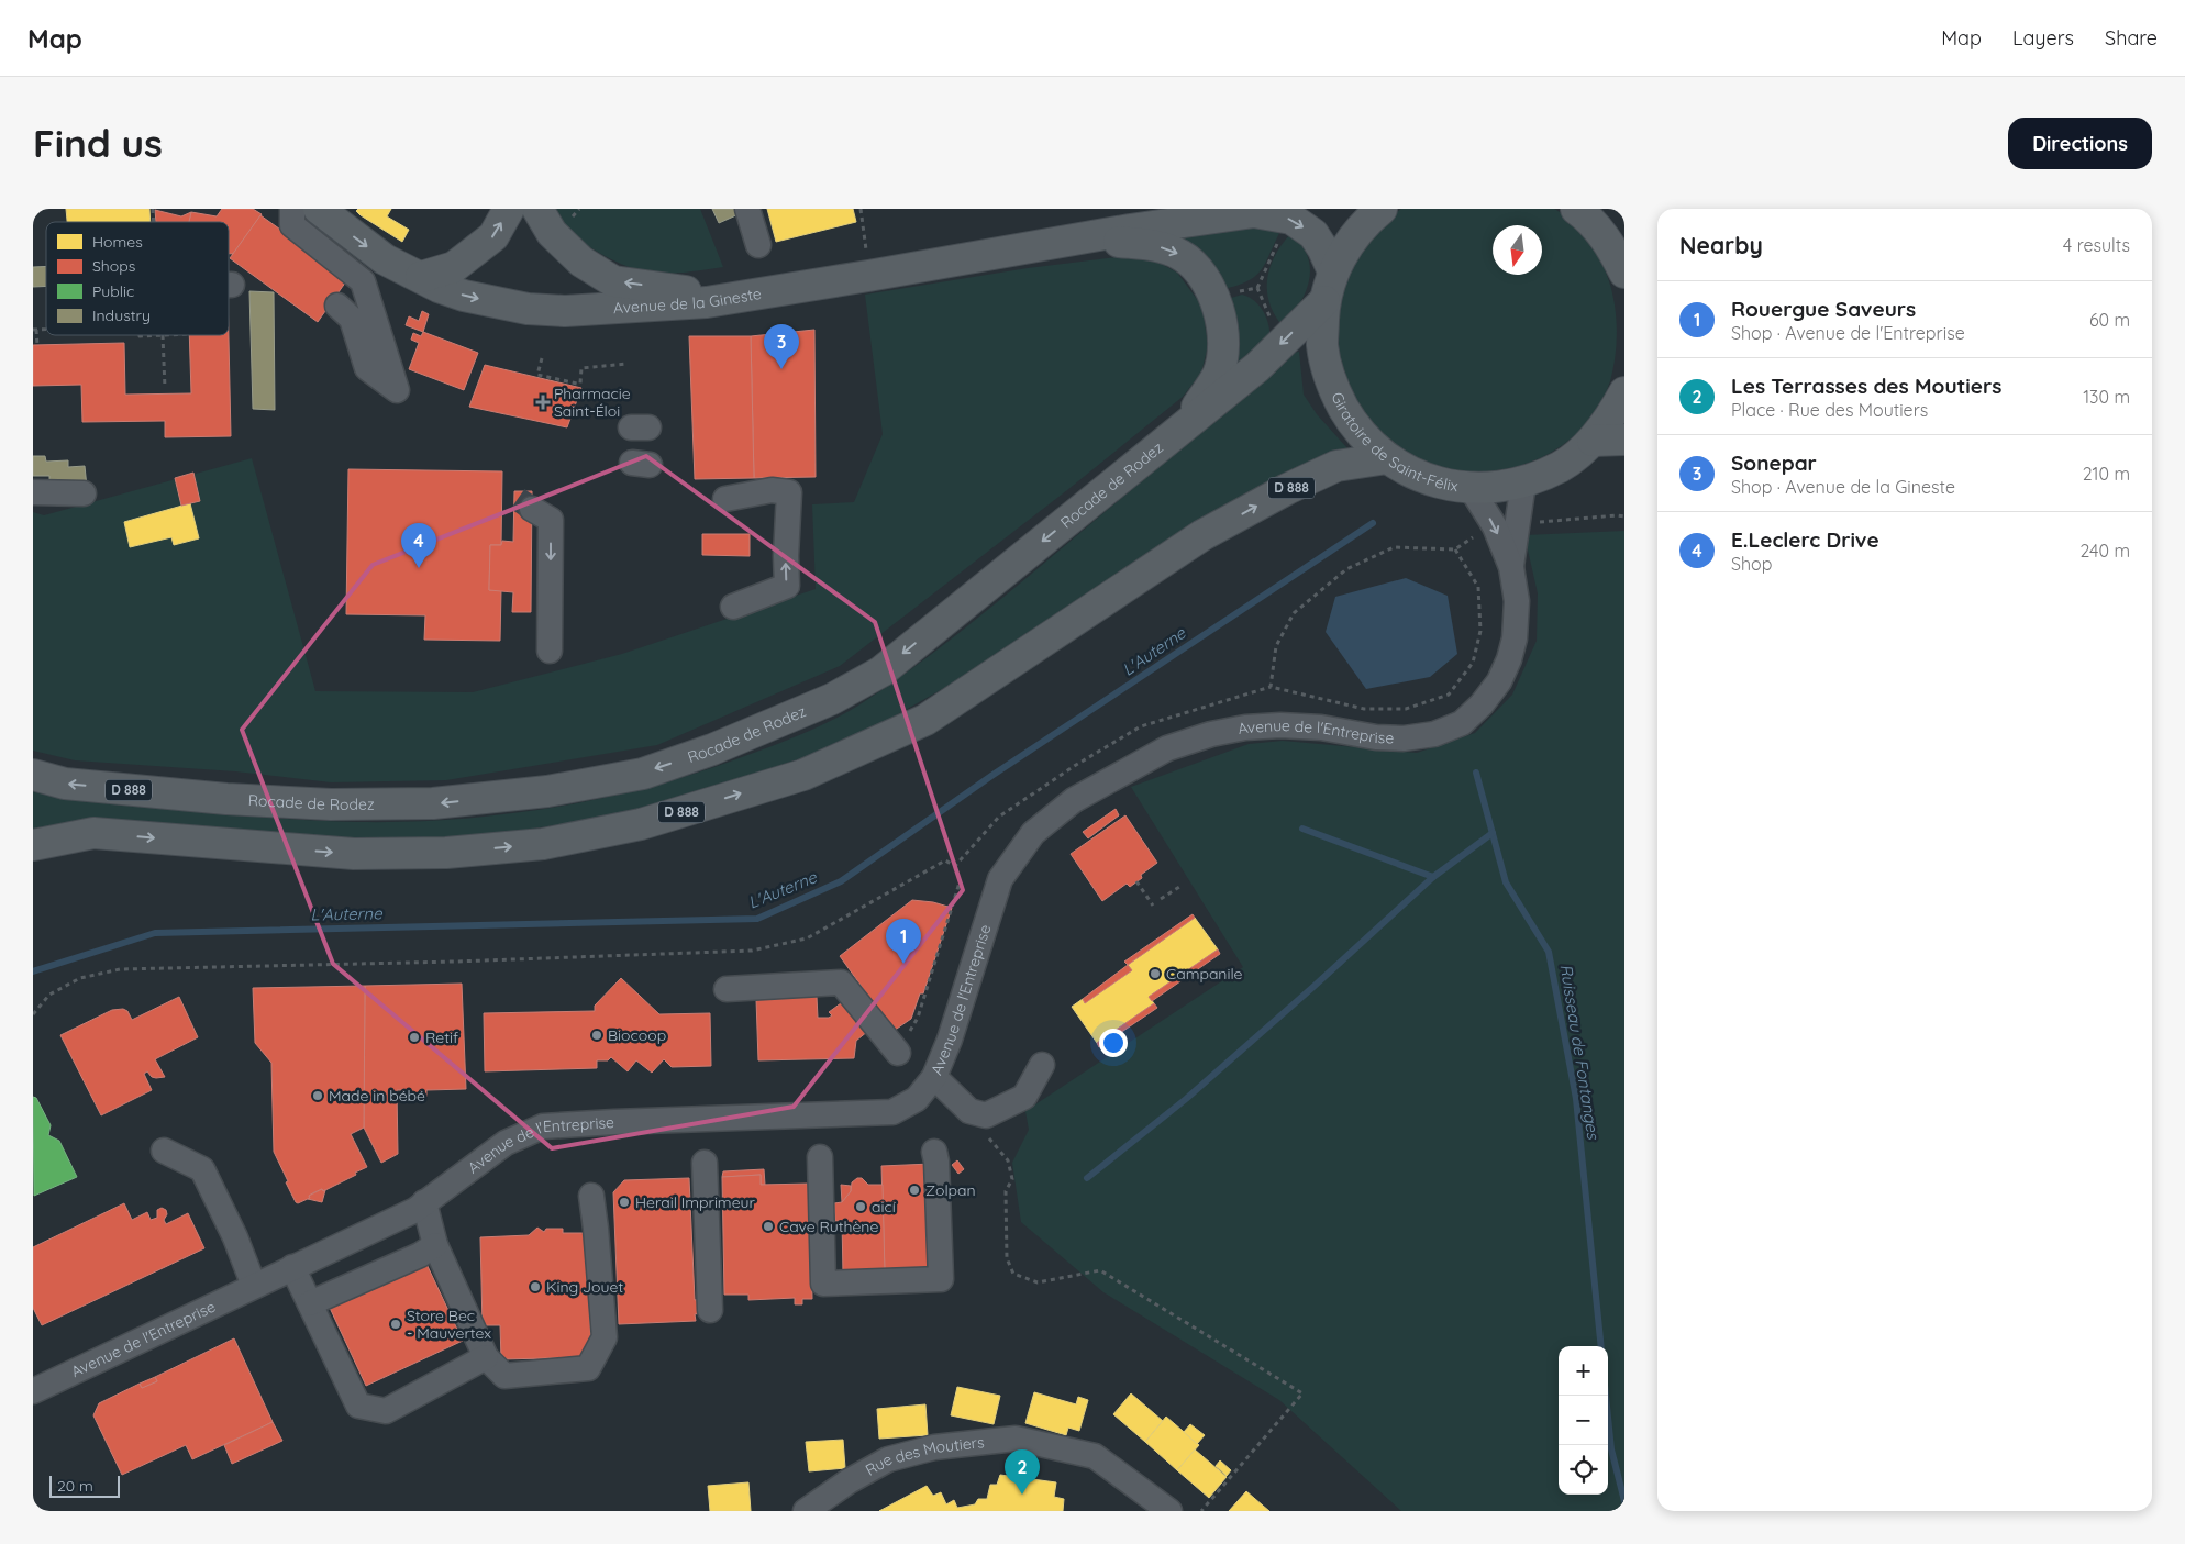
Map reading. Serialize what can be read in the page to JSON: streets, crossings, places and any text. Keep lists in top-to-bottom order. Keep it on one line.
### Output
{"streets":{"main road":["Avenue de la Gineste","Giratoire de Saint-Félix","Rocade de Rodez","D 888"],"street":["Avenue de l'Entreprise","Rue des Moutiers"]},"crossings":[["Avenue de la Gineste","Giratoire de Saint-Félix"],["Avenue de la Gineste","Rocade de Rodez"],["Giratoire de Saint-Félix","Rocade de Rodez"],["Giratoire de Saint-Félix","D 888"],["Giratoire de Saint-Félix","Avenue de l'Entreprise"]],"water":["L'Auterne","Ruisseau de Fontanges"],"places":{"health":["Pharmacie Saint-Éloi"],"other":["Campanile","Biocoop","Retif","Made in bébé","Zolpan","Herail Imprimeur","aicí","Cave Ruthène","King Jouet","Store Bec - Mauvertex"]},"legend":["Homes","Shops","Public","Industry"],"scale_bar":"20 m","north":"bottom","page":{"header":"Map","nav":["Map","Layers","Share"],"buttons":"Directions","title":"Find us","heading":["Nearby","4 results"],"list":[{"mark":"1","name":"Rouergue Saveurs","note":"Shop · Avenue de l'Entreprise","value":"60 m"},{"mark":"2","name":"Les Terrasses des Moutiers","note":"Place · Rue des Moutiers","value":"130 m"},{"mark":"3","name":"Sonepar","note":"Shop · Avenue de la Gineste","value":"210 m"},{"mark":"4","name":"E.Leclerc Drive","note":"Shop","value":"240 m"}],"pins":["3","4","1","2"],"map_buttons":["+","−"],"scale":"20 m"}}
